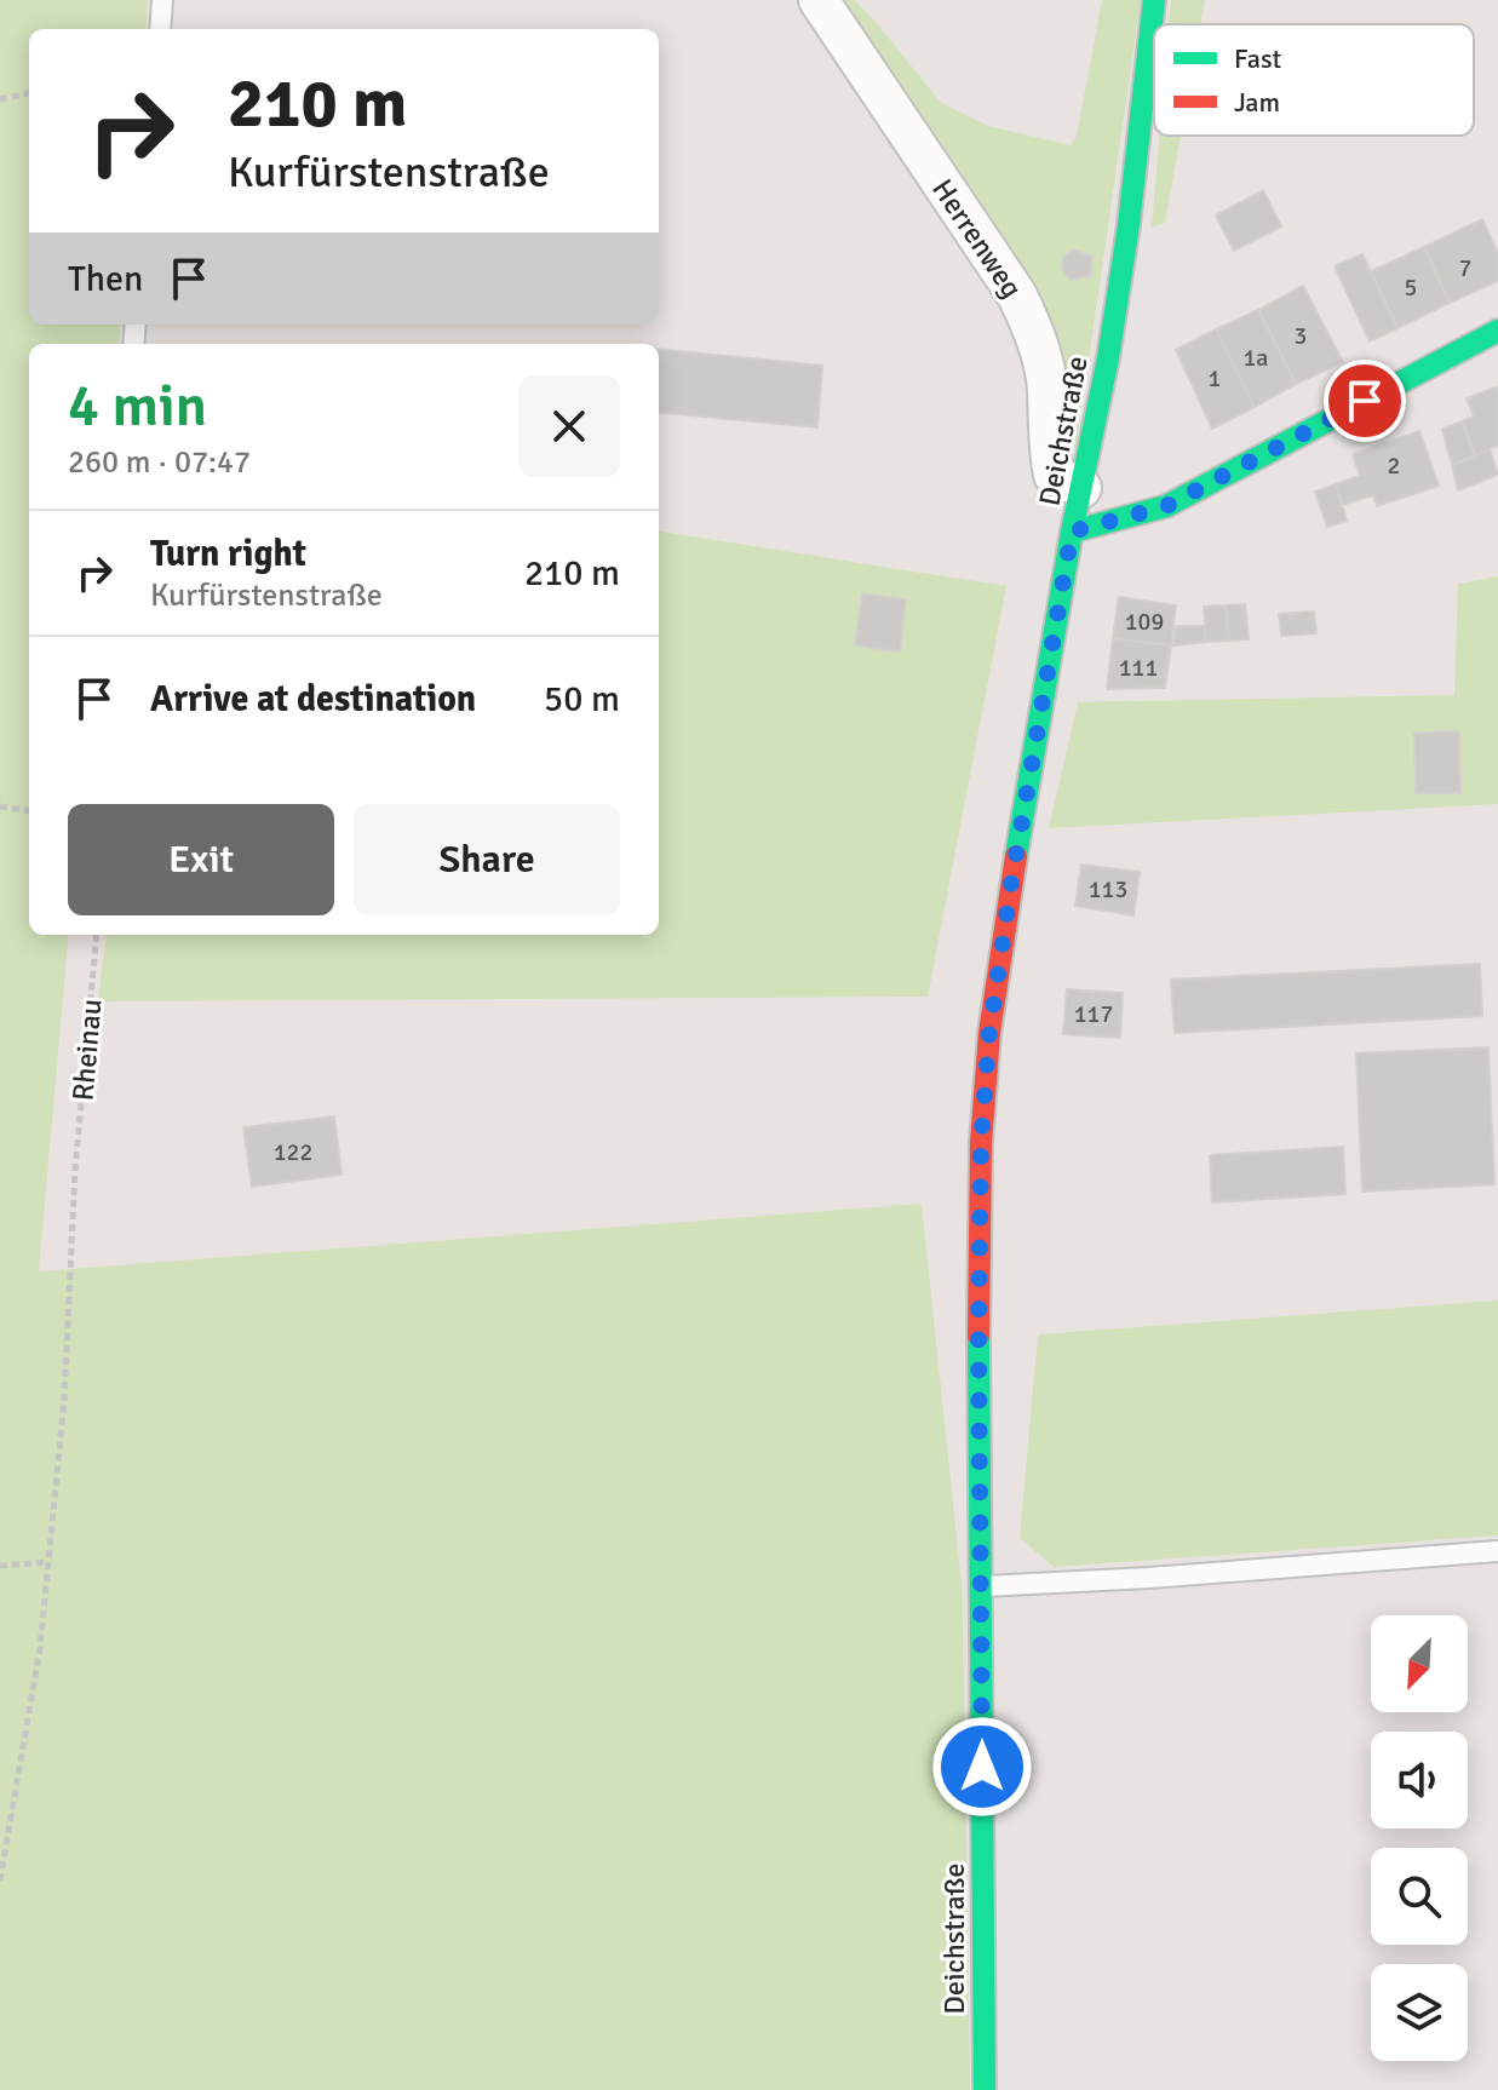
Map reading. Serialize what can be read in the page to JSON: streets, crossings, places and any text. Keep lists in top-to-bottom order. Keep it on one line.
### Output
{"streets":{"street":["Herrenweg","Deichstraße"],"path":["Rheinau"]},"crossings":[["Herrenweg","Deichstraße"]],"house_numbers":["7","5","3","1a","1","2","109","111","113","117","122"],"legend":["Fast","Jam"],"north":"bottom left","page":{"turn":["210 m","Kurfürstenstraße"],"then":"Then","heading":["4 min","260 m · 07:47"],"list":[{"name":"Turn right","note":"Kurfürstenstraße","value":"210 m"},{"name":"Arrive at destination","value":"50 m"}],"buttons":["Exit","Share"]}}
